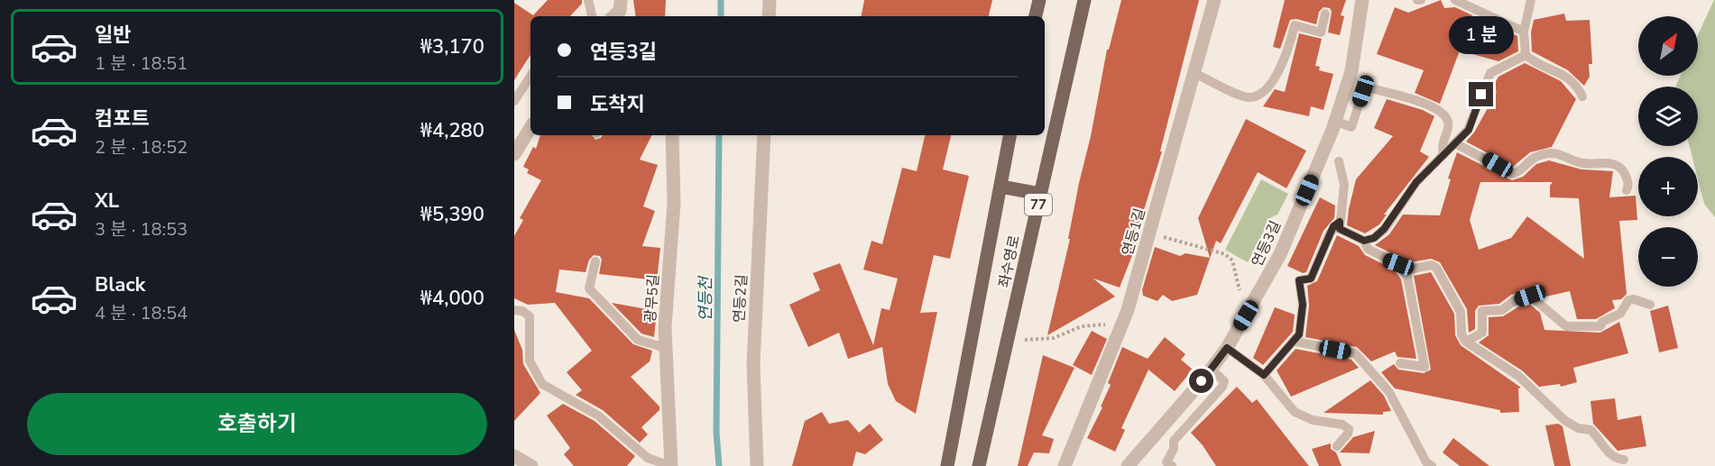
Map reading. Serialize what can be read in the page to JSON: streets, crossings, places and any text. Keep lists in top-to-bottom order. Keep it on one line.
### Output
{"streets":{"main road":["77","좌수영로"],"street":["연등1길","연등3길","광무5길","연등2길"]},"water":["연등천"],"north":"top right","page":{"list":[{"name":"일반","note":"1 분 · 18:51","value":"₩3,170"},{"name":"컴포트","note":"2 분 · 18:52","value":"₩4,280"},{"name":"XL","note":"3 분 · 18:53","value":"₩5,390"},{"name":"Black","note":"4 분 · 18:54","value":"₩4,000"}],"map_buttons":["+","−"],"bubble":"1 분","banner":["연등3길","도착지"],"buttons":"호출하기"}}
